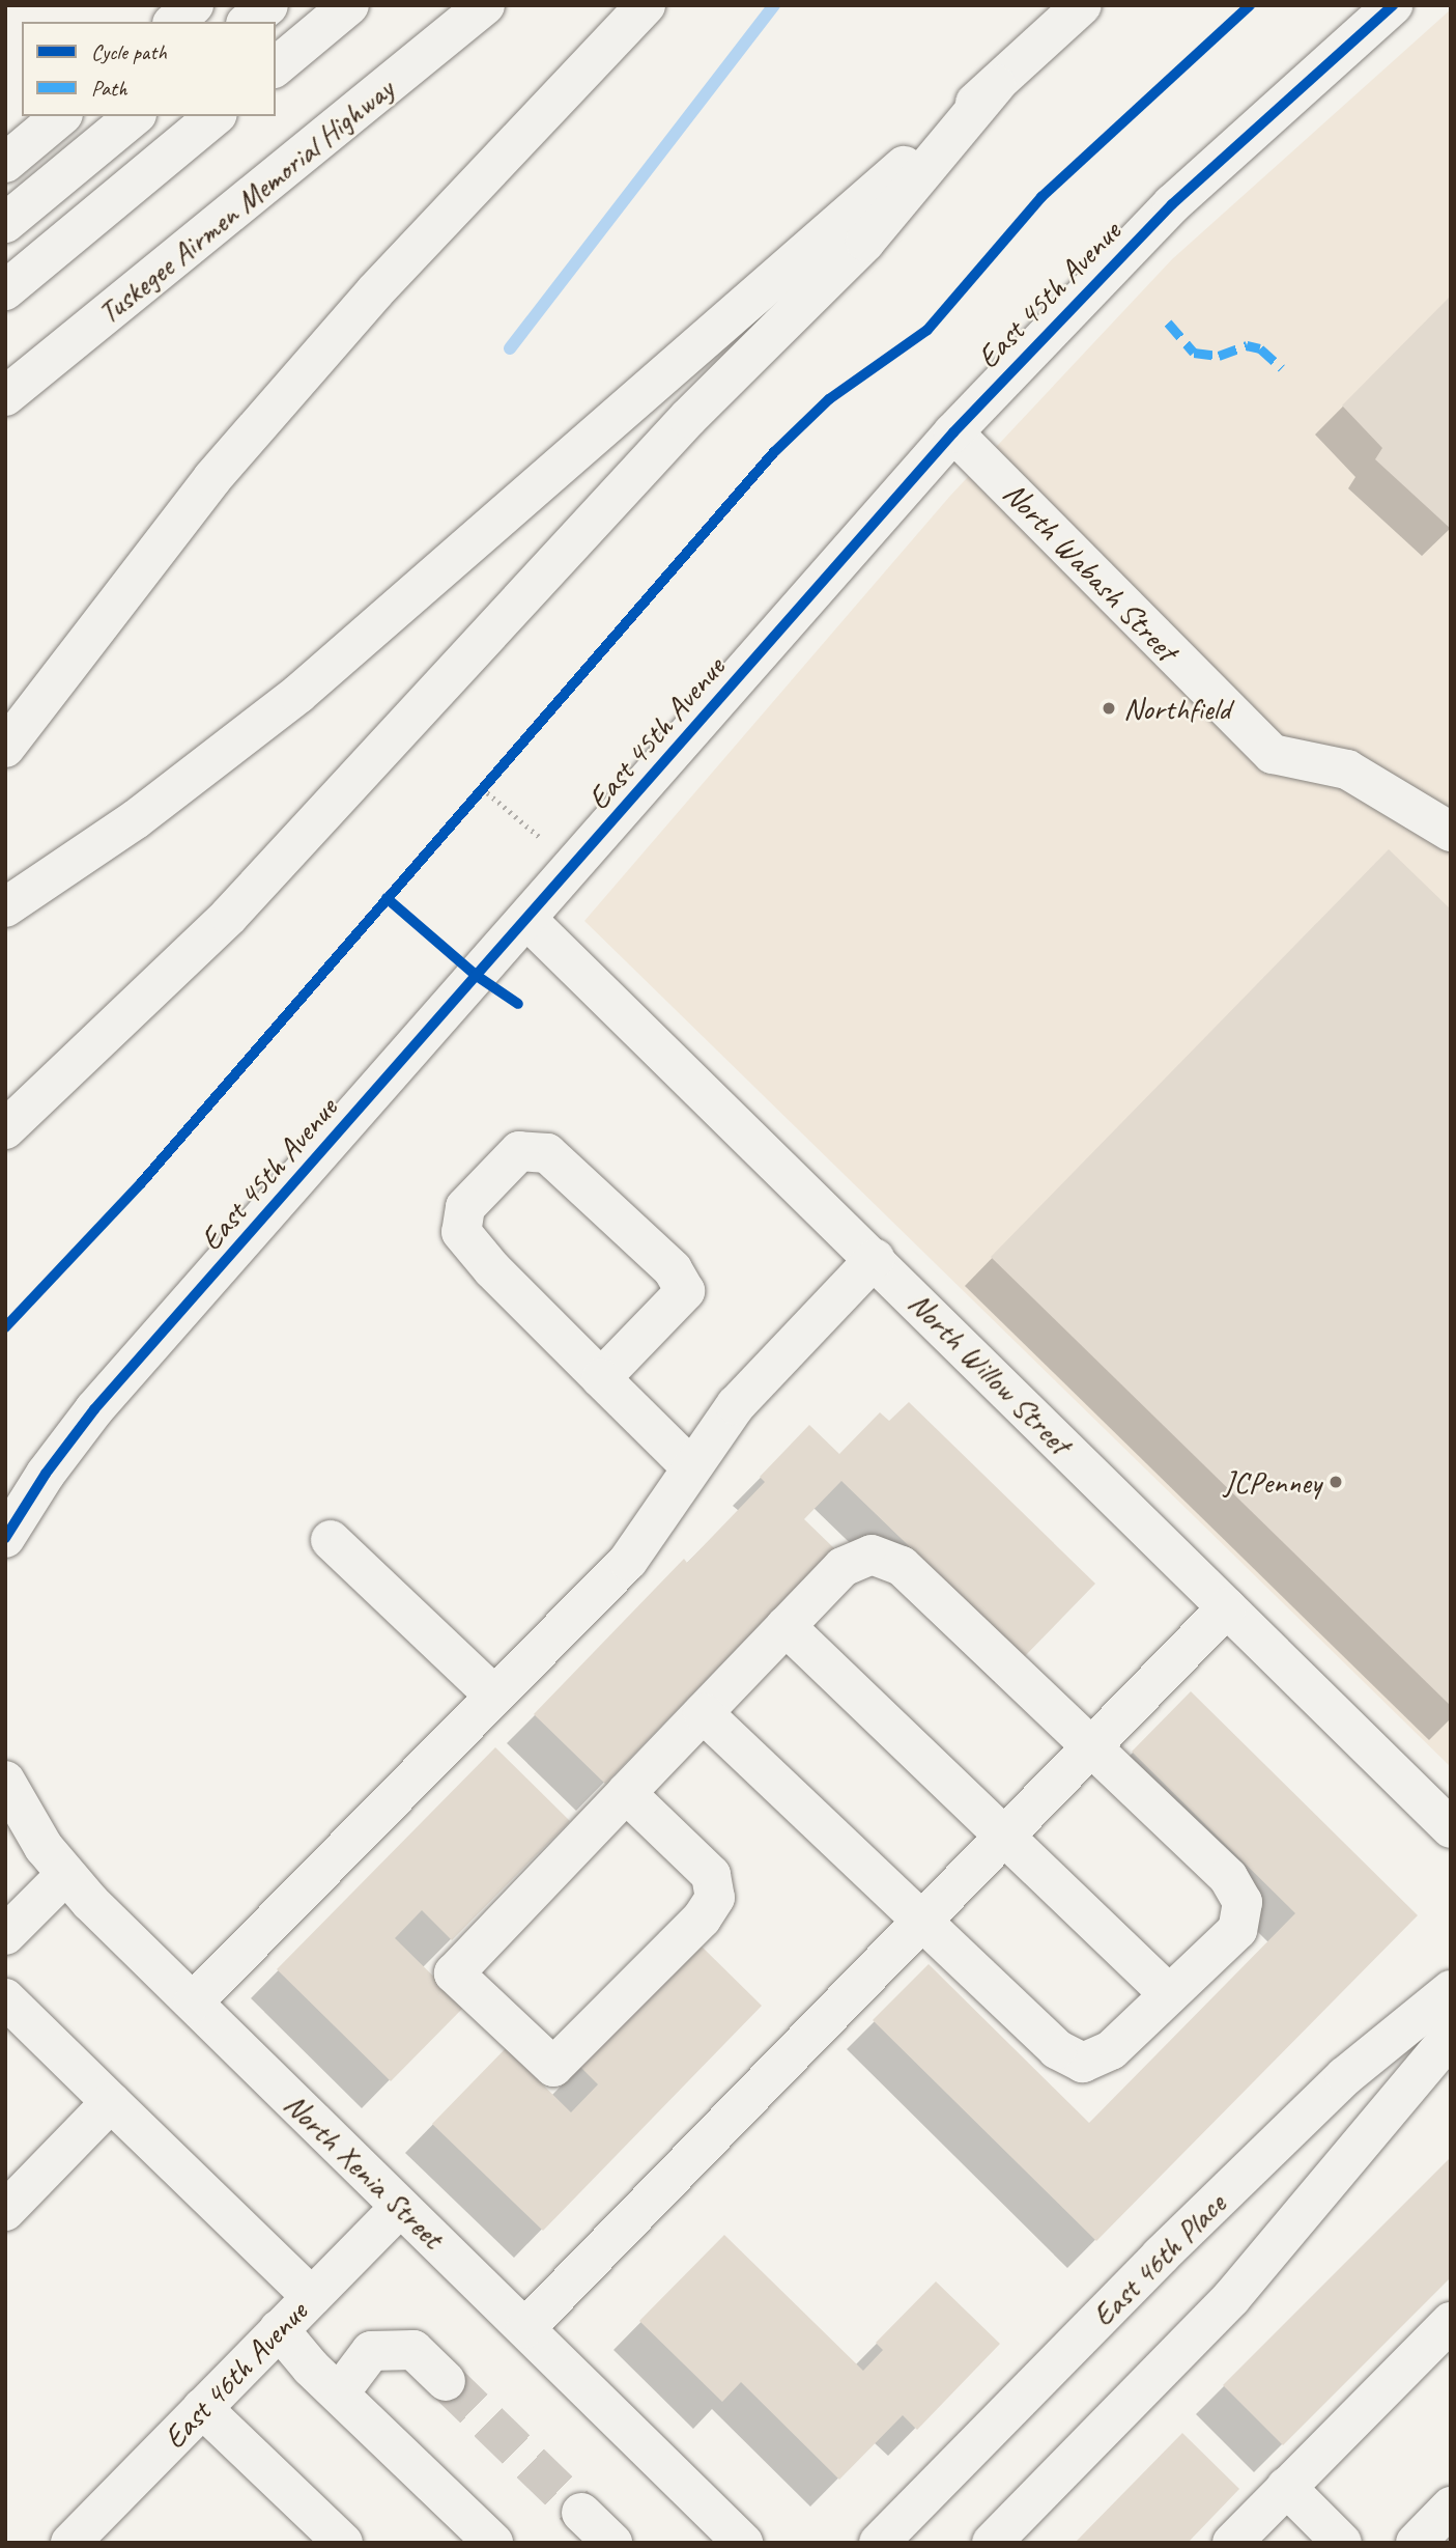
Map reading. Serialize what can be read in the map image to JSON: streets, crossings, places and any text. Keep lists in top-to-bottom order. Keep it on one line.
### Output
{"streets":{"main road":["Tuskegee Airmen Memorial Highway","East 45th Avenue","North Wabash Street","North Willow Street","North Xenia Street","East 46th Place","East 46th Avenue"]},"crossings":[["East 45th Avenue","North Wabash Street"],["East 45th Avenue","North Willow Street"],["North Xenia Street","East 46th Avenue"]],"places":["Northfield","JCPenney"],"legend":["Cycle path","Path"]}
